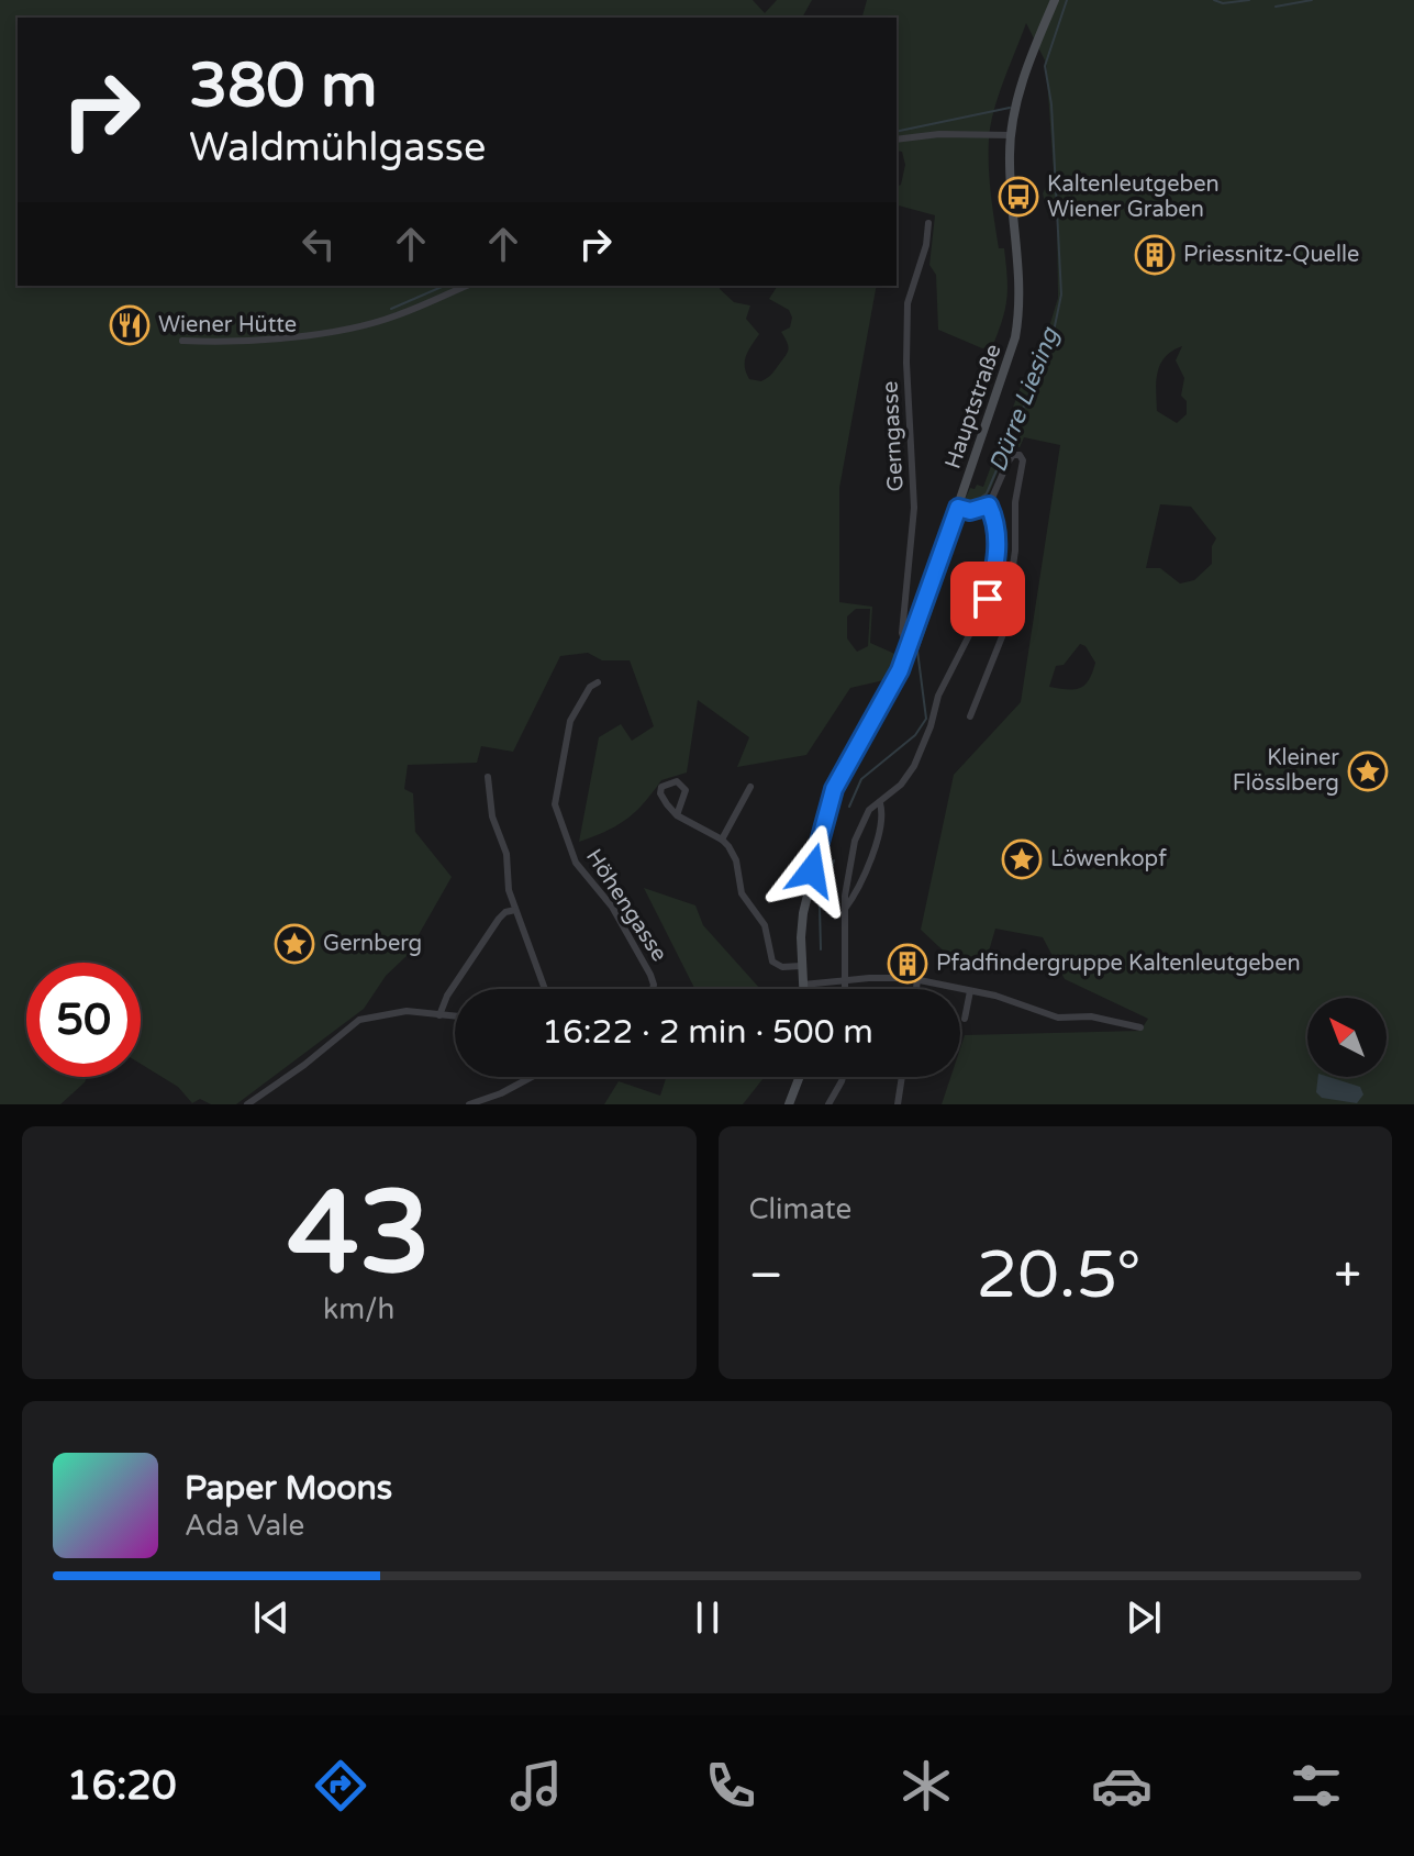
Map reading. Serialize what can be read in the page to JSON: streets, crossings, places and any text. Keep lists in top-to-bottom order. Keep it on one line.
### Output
{"streets":{"main road":["Hauptstraße"],"street":["Gerngasse","Höhengasse"]},"crossings":[["Hauptstraße","Gerngasse"]],"water":["Dürre Liesing"],"places":{"bus stop":["Kaltenleutgeben Wiener Graben"],"building":["Priessnitz-Quelle","Pfadfindergruppe Kaltenleutgeben"],"restaurant":["Wiener Hütte"],"place":["Kleiner Flösslberg","Löwenkopf","Gernberg"]},"north":"top left","page":{"turn":["380 m","Waldmühlgasse"],"limit":"50","trip":"16:22 · 2 min · 500 m","tile":[["43","km/h"],"Climate"],"heat":["−","20.5°","+"],"song":["Paper Moons","Ada Vale"],"tabs":"16:20"}}
